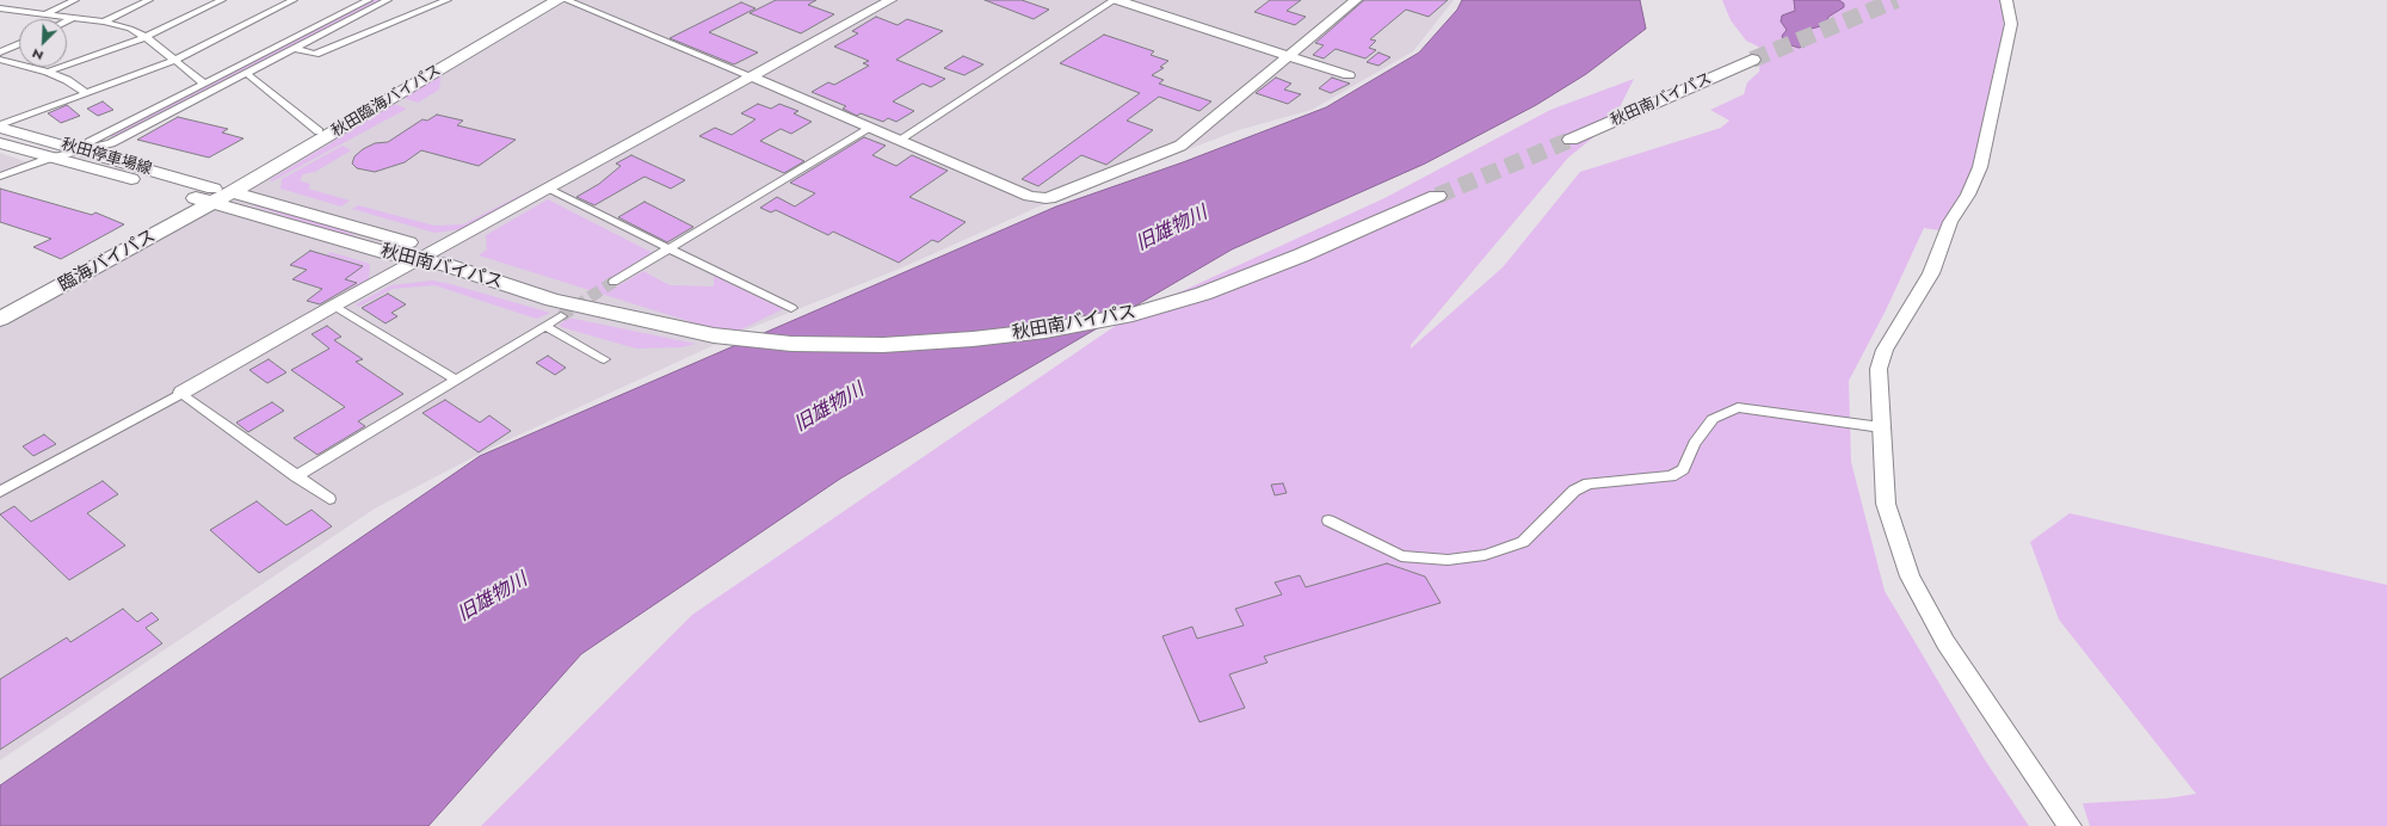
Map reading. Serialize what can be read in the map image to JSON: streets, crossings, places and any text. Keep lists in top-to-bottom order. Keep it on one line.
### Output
{"streets":{"highway":["秋田南バイパス","秋田臨海バイパス","臨海バイパス"],"main road":["秋田停車場線"]},"crossings":[["秋田南バイパス","秋田臨海バイパス"],["秋田南バイパス","秋田停車場線"],["秋田南バイパス","臨海バイパス"],["秋田臨海バイパス","秋田停車場線"],["秋田臨海バイパス","臨海バイパス"],["秋田停車場線","臨海バイパス"]],"water":["旧雄物川"],"north":"bottom left"}
